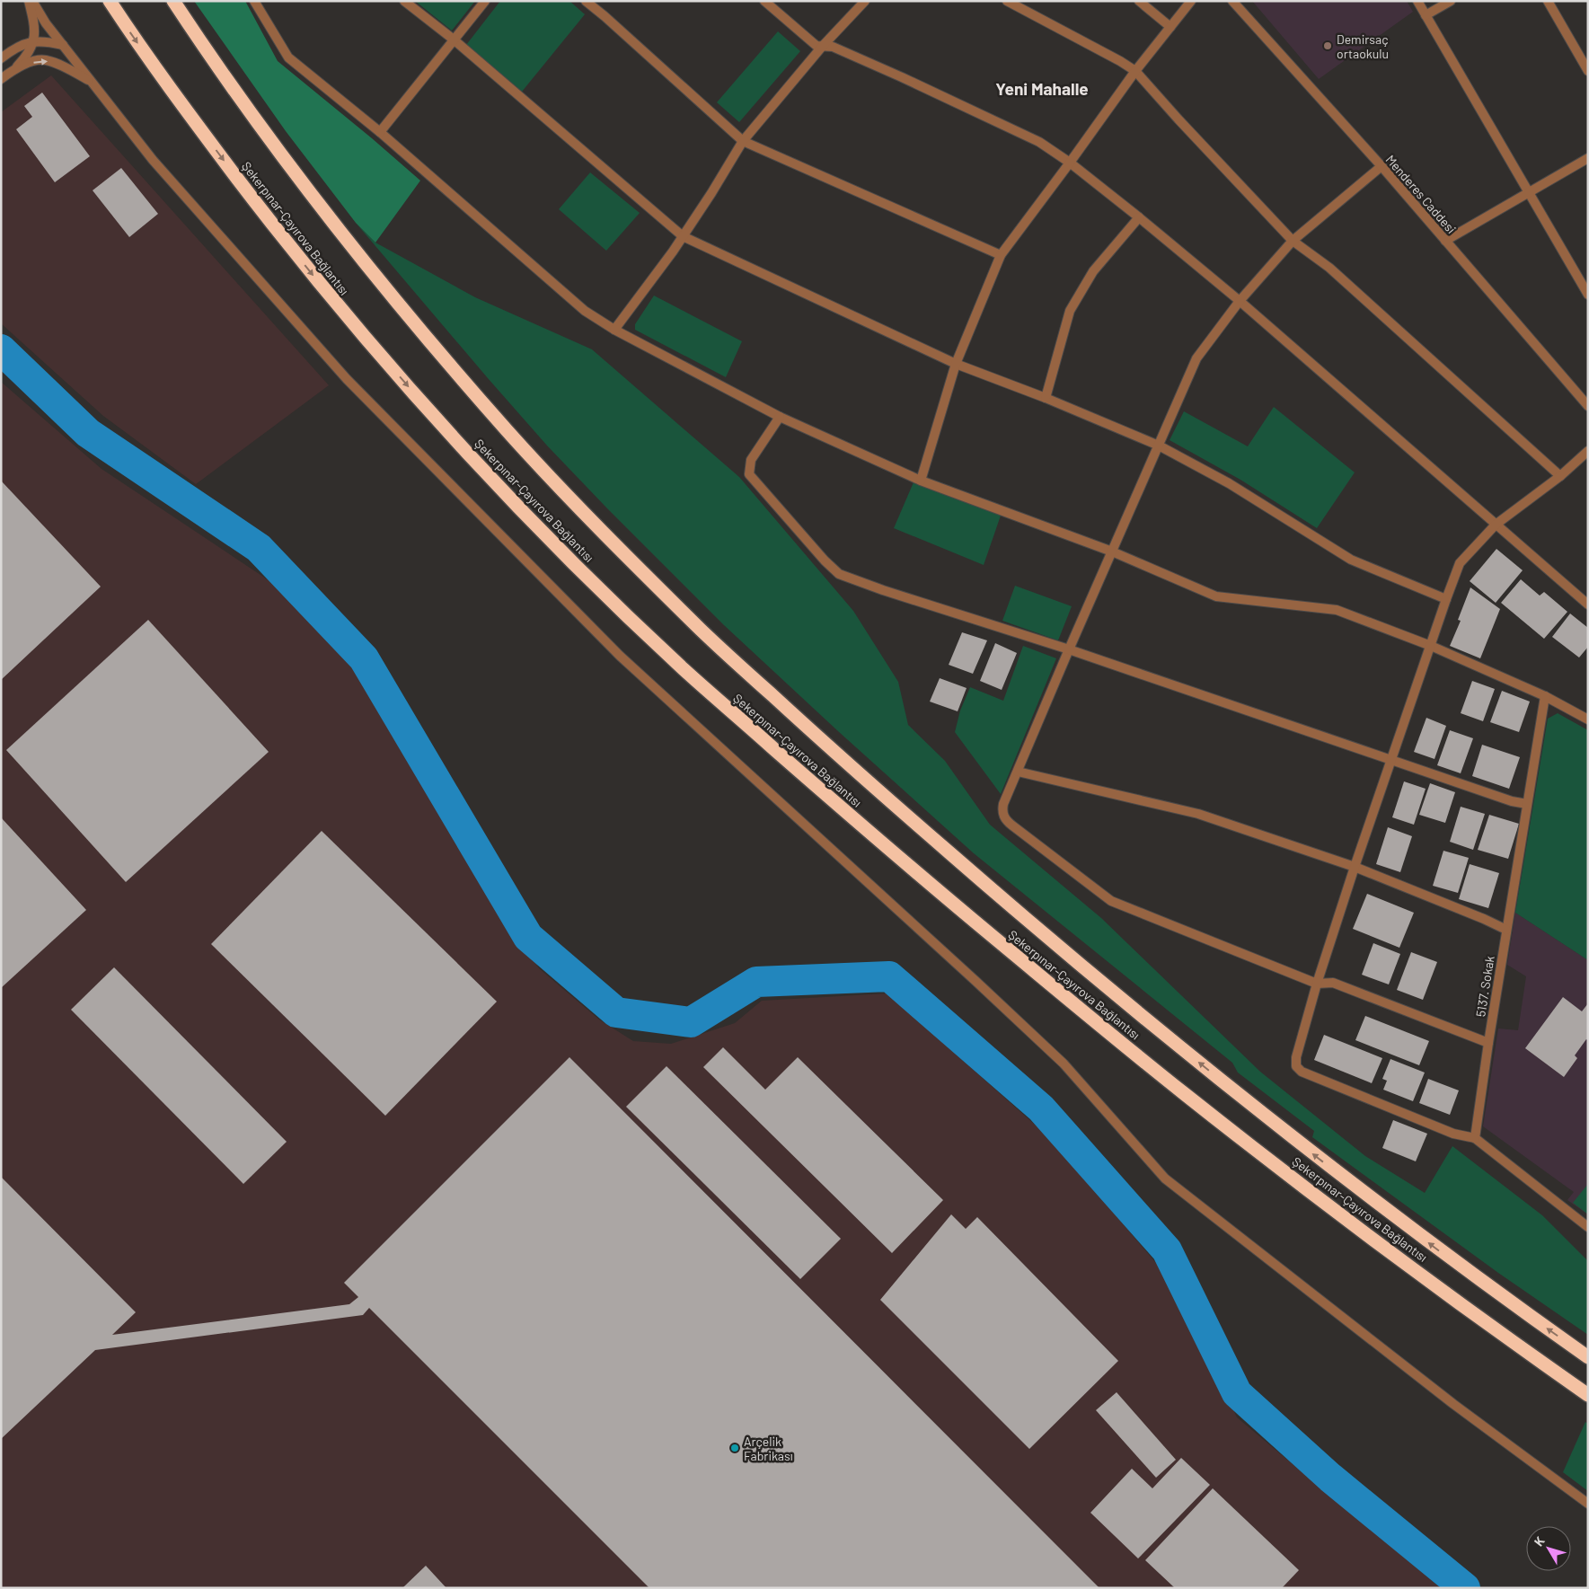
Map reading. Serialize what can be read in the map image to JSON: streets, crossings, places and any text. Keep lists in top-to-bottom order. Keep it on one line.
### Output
{"streets":{"highway":["Şekerpınar-Çayırova Bağlantısı"],"street":["Menderes Caddesi","5137. Sokak"]},"districts":["Yeni Mahalle"],"places":["Demirsaç ortaokulu","Arçelik Fabrikası"],"north":"top left"}
